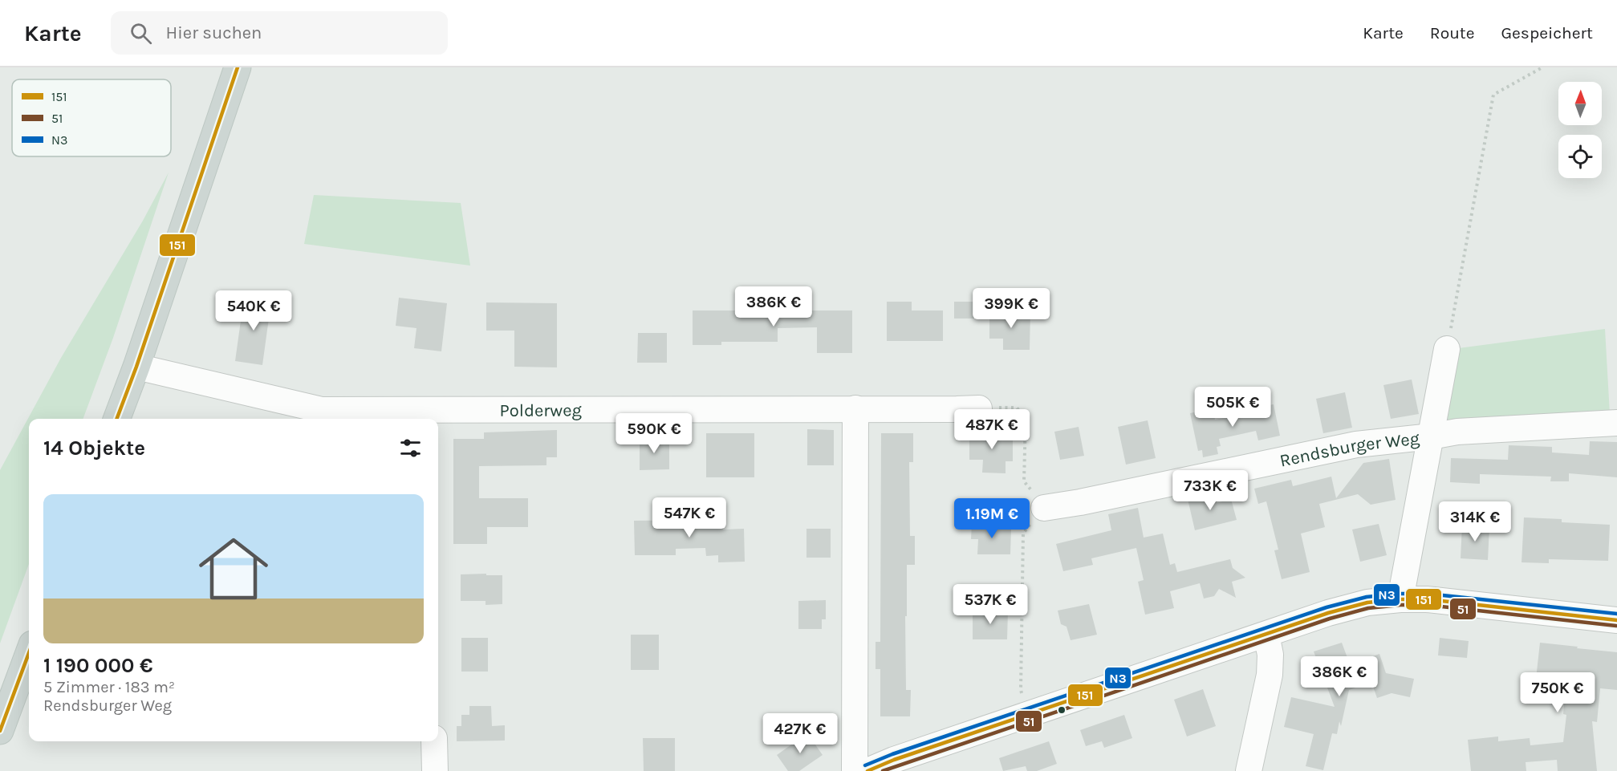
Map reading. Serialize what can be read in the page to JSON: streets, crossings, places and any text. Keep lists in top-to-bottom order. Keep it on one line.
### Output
{"streets":{"street":["Polderweg","Rendsburger Weg"]},"lines":["transit line 151","transit line N3","transit line 51"],"legend":["151","51","N3"],"north":"top","page":{"header":"Karte","search":"Hier suchen","nav":["Karte","Route","Gespeichert"],"price":["386K €","399K €","540K €","505K €","487K €","590K €","733K €","547K €","1.19M €","314K €","537K €","386K €","750K €","427K €"],"heading":"14 Objekte","list":[{"name":"1 190 000 €","note":"5 Zimmer · 183 m² · Rendsburger Weg"}]}}
